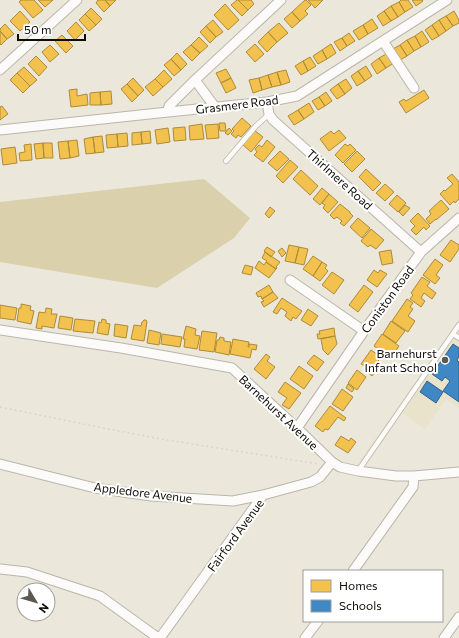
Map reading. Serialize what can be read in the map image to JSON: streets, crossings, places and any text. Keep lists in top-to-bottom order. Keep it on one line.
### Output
{"streets":{"street":["Grasmere Road","Thirlmere Road","Coniston Road","Barnehurst Avenue","Appledore Avenue","Fairford Avenue"]},"crossings":[["Thirlmere Road","Coniston Road"],["Coniston Road","Barnehurst Avenue"],["Barnehurst Avenue","Fairford Avenue"],["Appledore Avenue","Fairford Avenue"]],"places":["Barnehurst Infant School"],"legend":["Homes","Schools"],"scale_bar":"50 m","north":"bottom right"}
